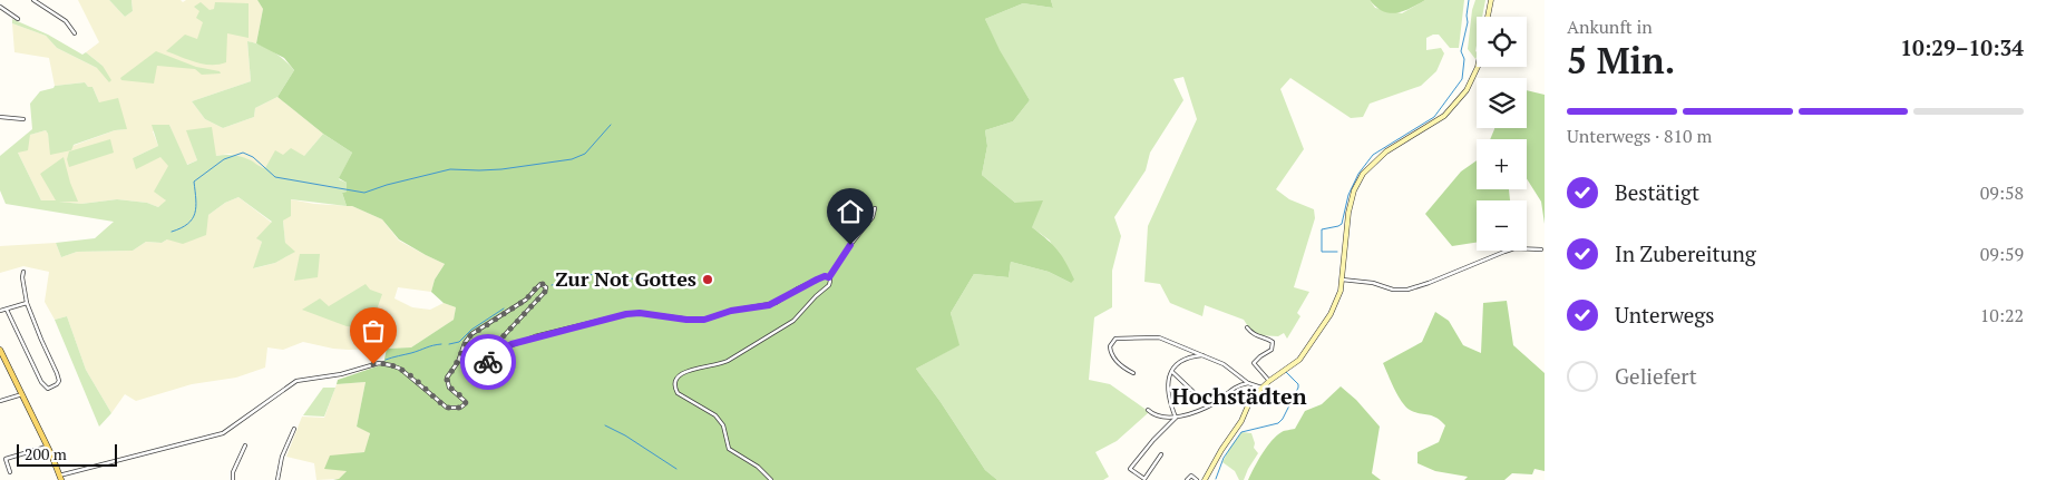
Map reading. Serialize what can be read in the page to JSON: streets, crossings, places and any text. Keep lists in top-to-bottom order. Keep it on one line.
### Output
{"districts":["Hochstädten"],"places":["Zur Not Gottes"],"scale_bar":"200 m","page":{"heading":["5 Min.","Ankunft in","10:29–10:34"],"map_buttons":["+","−"],"bar":"Unterwegs · 810 m","list":[["Bestätigt","09:58"],["In Zubereitung","09:59"],["Unterwegs","10:22"],"Geliefert"],"scale":"200 m"}}
